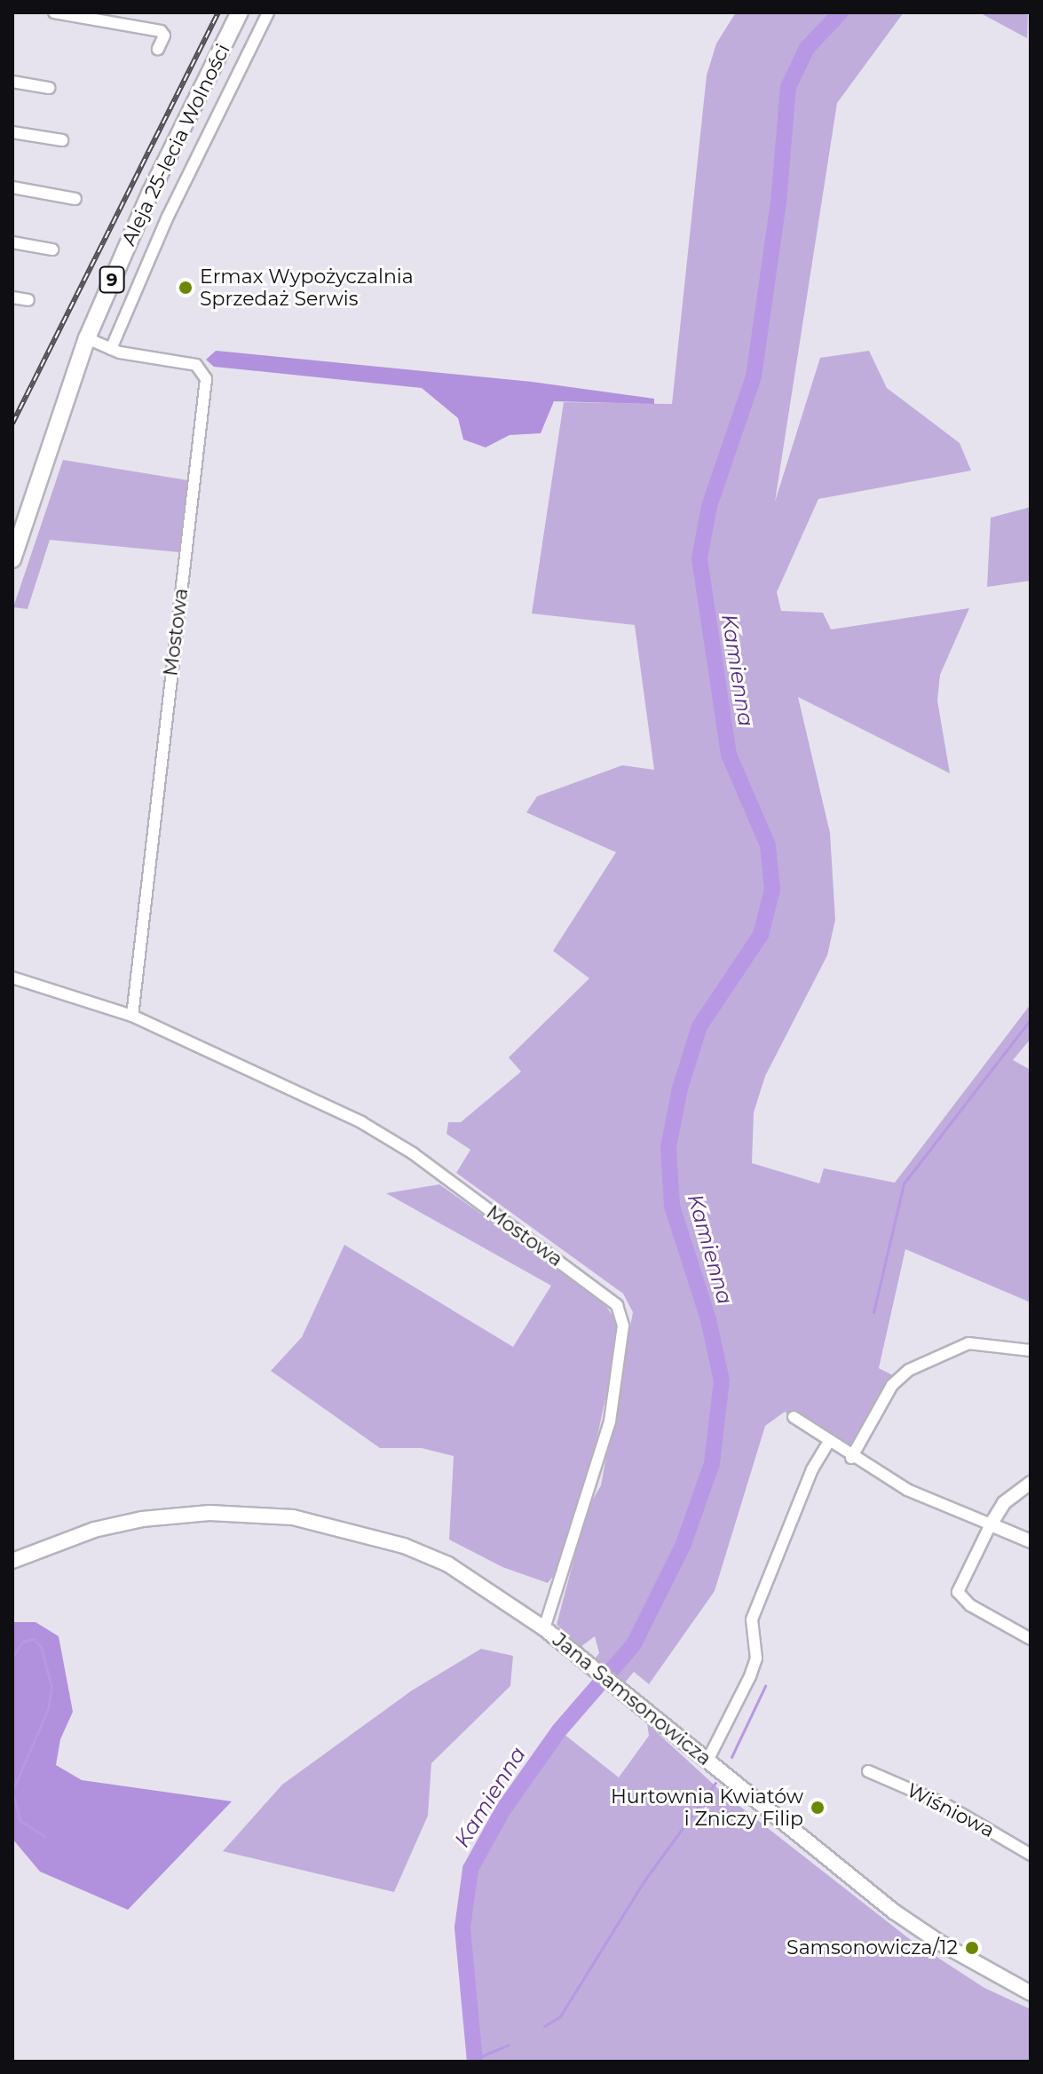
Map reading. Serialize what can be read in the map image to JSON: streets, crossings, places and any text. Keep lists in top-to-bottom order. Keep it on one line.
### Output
{"streets":{"main road":["Aleja 25-lecia Wolności","9","Jana Samsonowicza"],"street":["Mostowa","Wiśniowa"]},"crossings":[["Aleja 25-lecia Wolności","Mostowa"],["Mostowa","Jana Samsonowicza"]],"water":["Kamienna"],"places":["Ermax Wypożyczalnia Sprzedaż Serwis","Hurtownia Kwiatów i Zniczy Filip","Samsonowicza/12"]}
